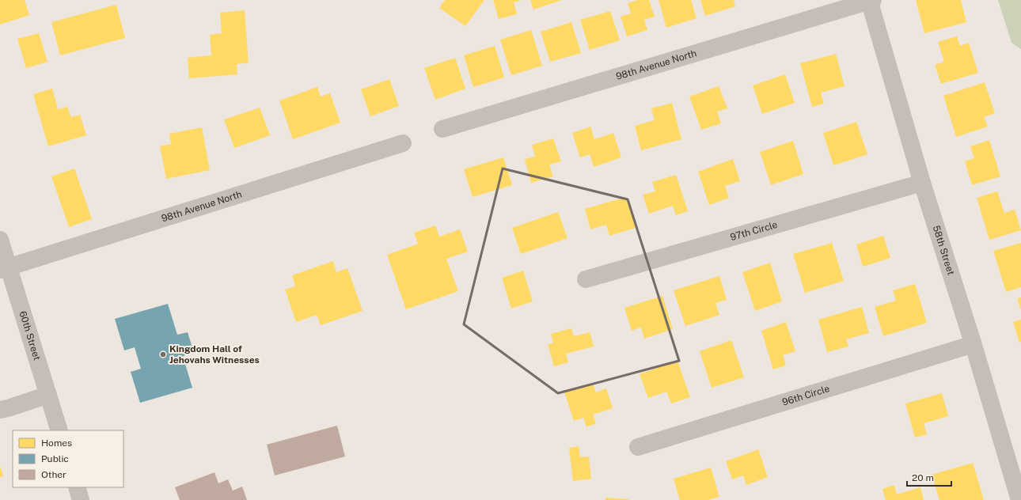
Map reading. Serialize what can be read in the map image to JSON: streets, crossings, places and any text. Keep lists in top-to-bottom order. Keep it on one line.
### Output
{"streets":{"street":["98th Avenue North","97th Circle","58th Street","60th Street","96th Circle"]},"crossings":[["98th Avenue North","58th Street"],["98th Avenue North","60th Street"],["97th Circle","58th Street"],["58th Street","96th Circle"]],"places":["Kingdom Hall of Jehovahs Witnesses"],"legend":["Homes","Public","Other"],"scale_bar":"20 m"}
